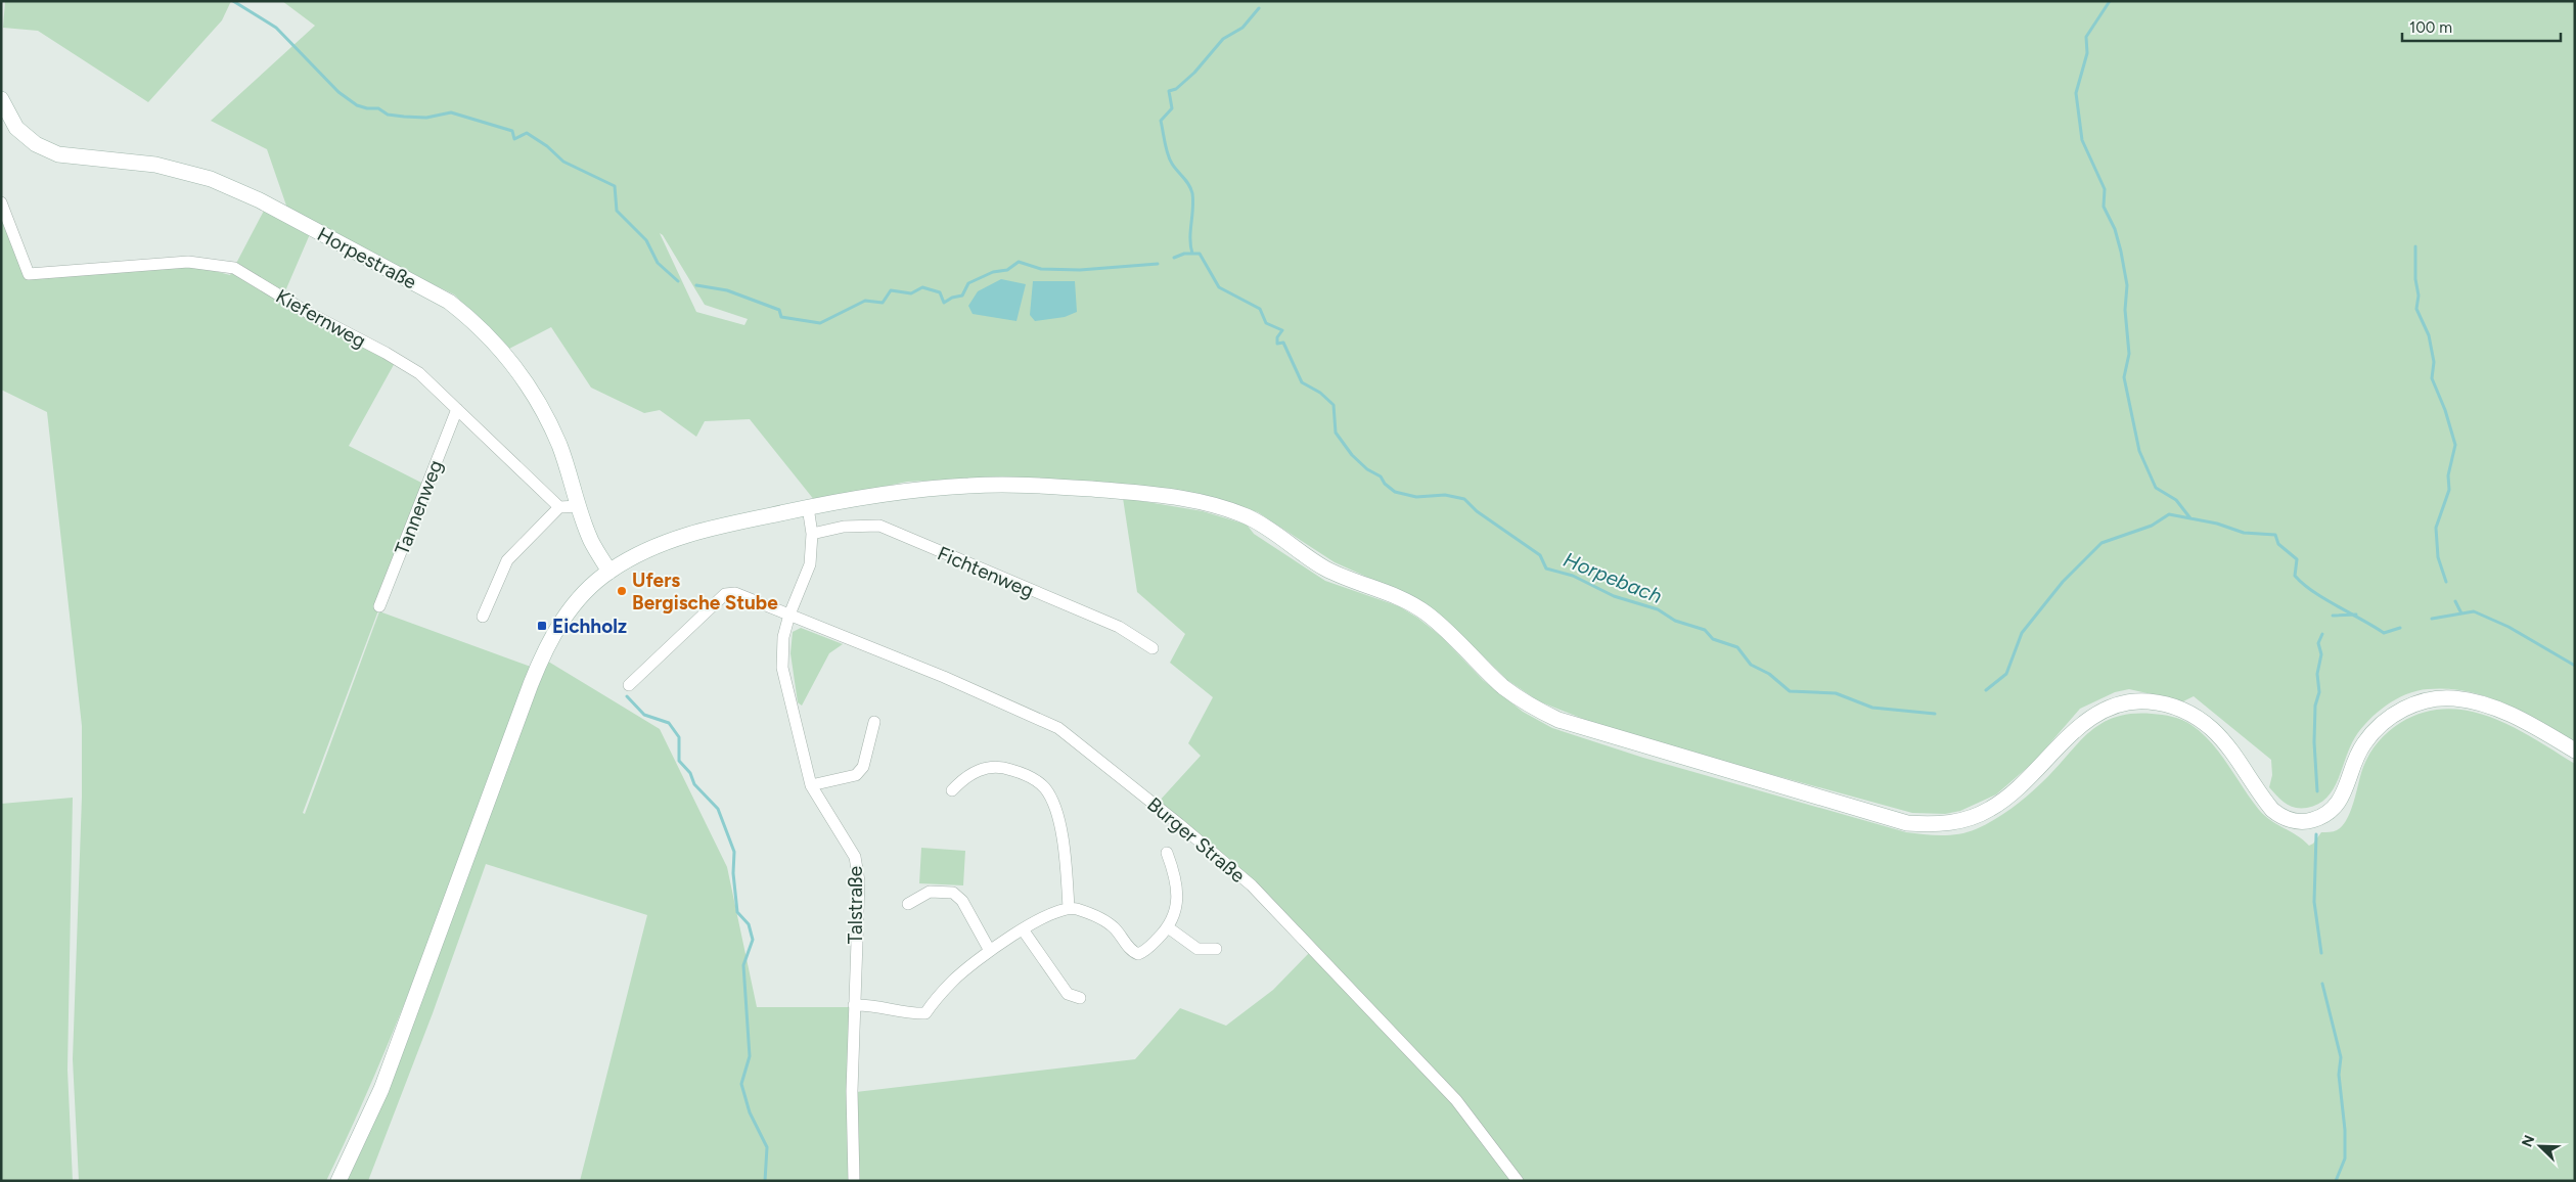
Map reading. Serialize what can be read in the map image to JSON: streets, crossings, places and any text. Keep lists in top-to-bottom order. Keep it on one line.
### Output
{"streets":{"street":["Horpestraße","Kiefernweg","Tannenweg","Fichtenweg","Burger Straße","Talstraße"]},"crossings":[["Kiefernweg","Tannenweg"],["Fichtenweg","Talstraße"],["Burger Straße","Talstraße"]],"water":["Horpebach"],"places":{"other":["Ufers Bergische Stube"],"transit":["Eichholz"]},"scale_bar":"100 m","north":"top left"}
